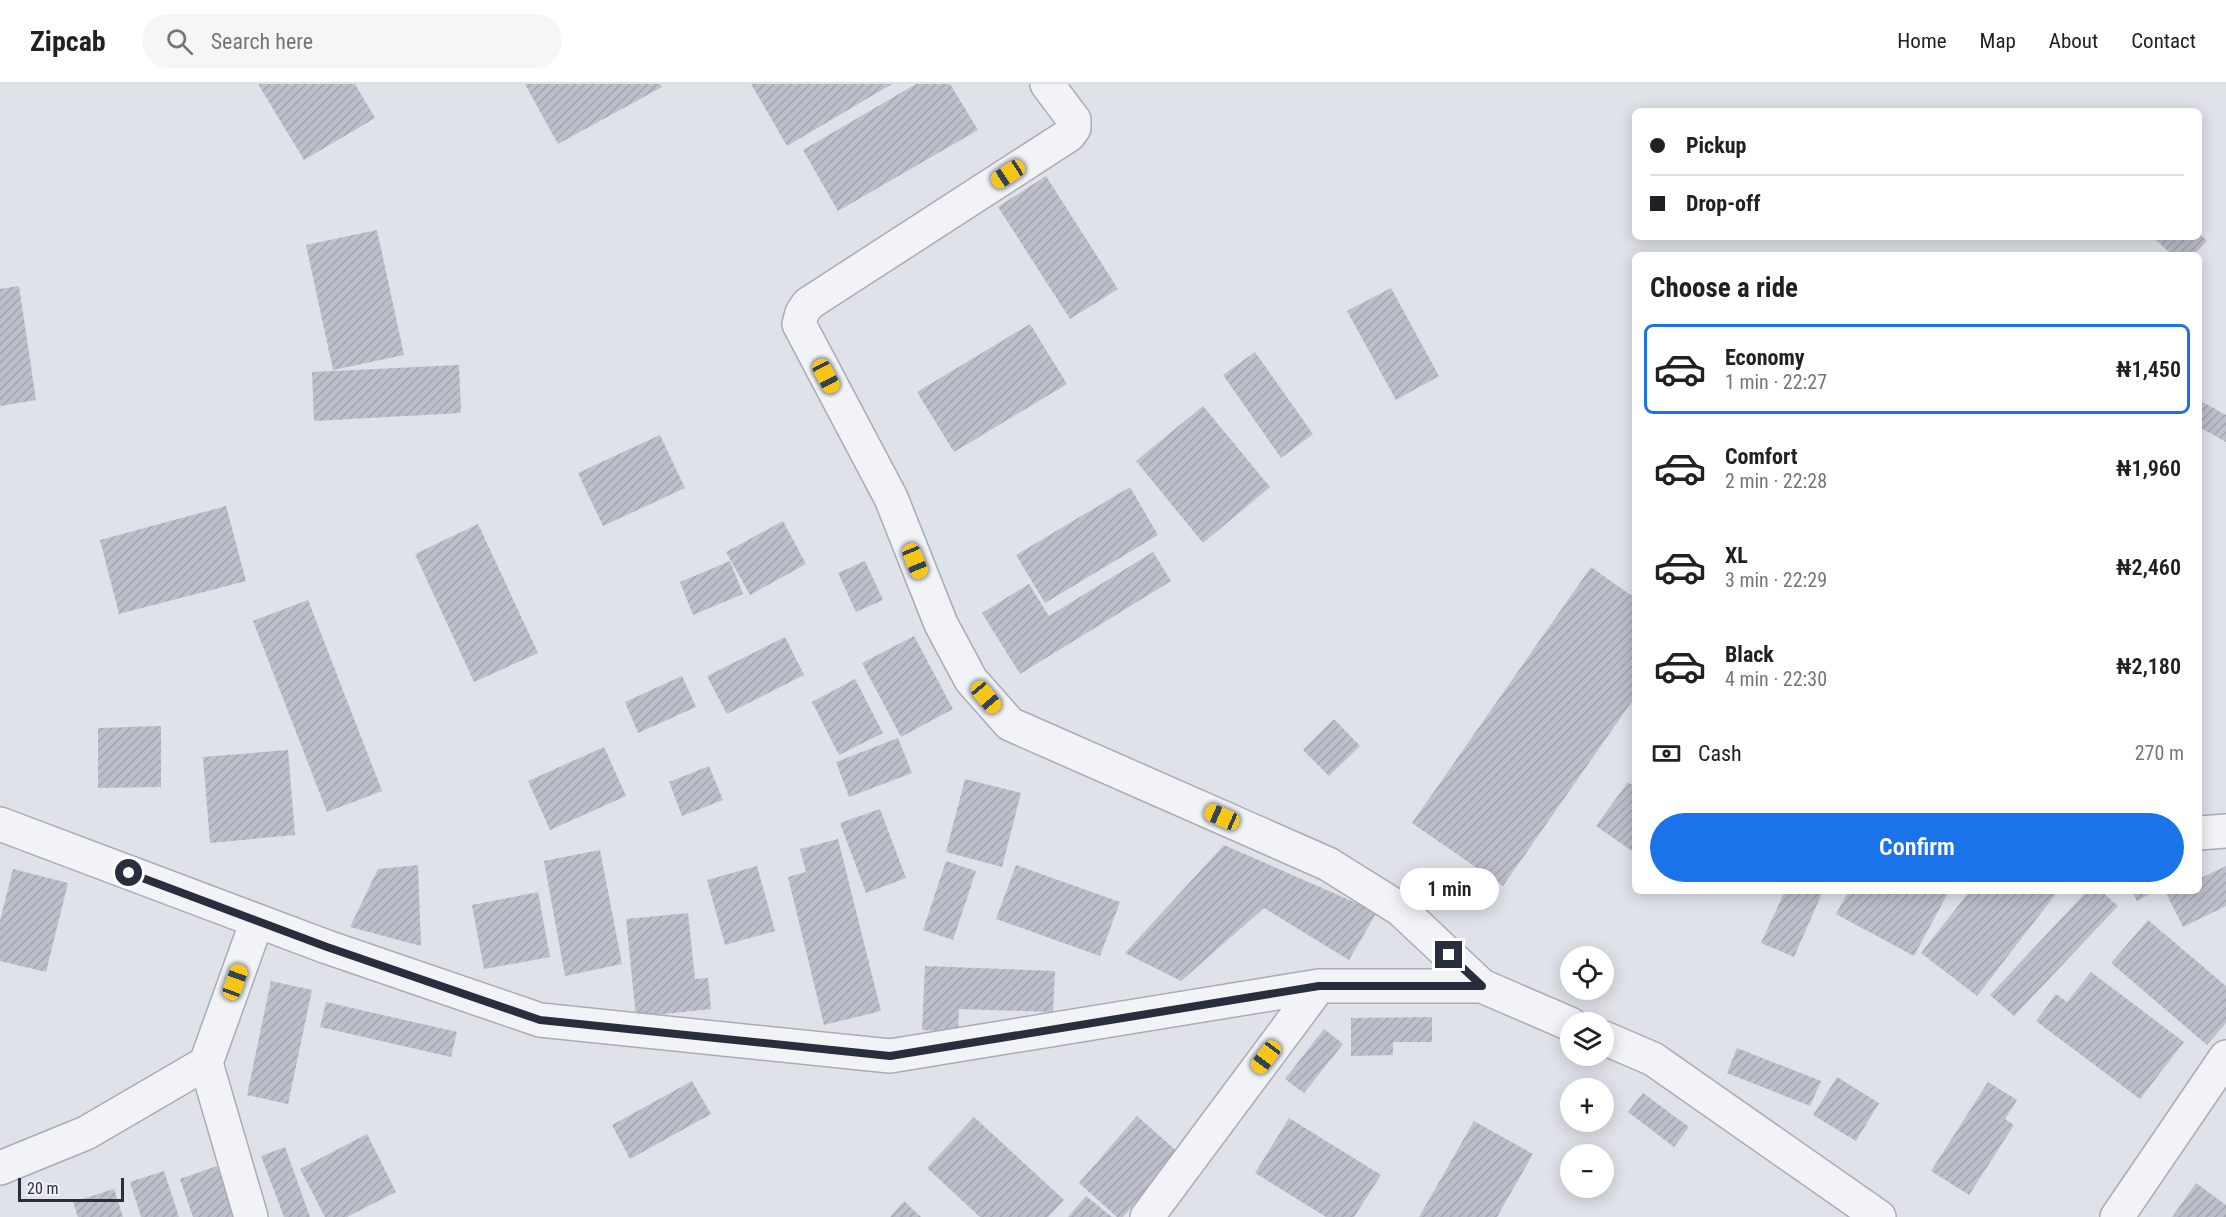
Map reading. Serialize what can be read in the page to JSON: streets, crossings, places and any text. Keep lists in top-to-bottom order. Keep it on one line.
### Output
{"scale_bar":"20 m","page":{"header":"Zipcab","search":"Search here","nav":["Home","Map","About","Contact"],"banner":["Pickup","Drop-off"],"heading":"Choose a ride","list":[{"name":"Economy","note":"1 min · 22:27","value":"₦1,450"},{"name":"Comfort","note":"2 min · 22:28","value":"₦1,960"},{"name":"XL","note":"3 min · 22:29","value":"₦2,460"},{"name":"Black","note":"4 min · 22:30","value":"₦2,180"}],"pay":["Cash","270 m"],"buttons":"Confirm","bubble":"1 min","map_buttons":["+","−"],"scale":"20 m"}}
